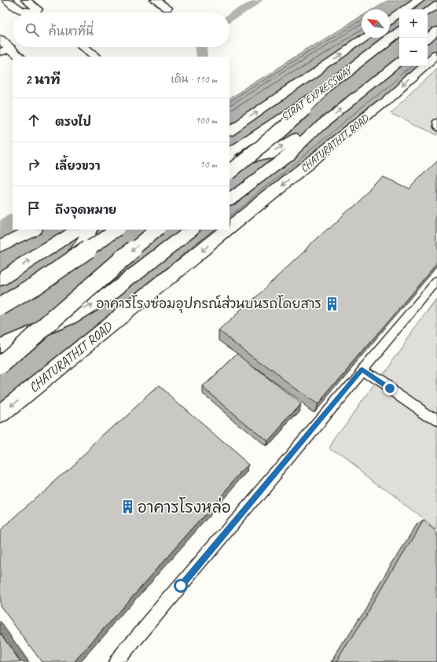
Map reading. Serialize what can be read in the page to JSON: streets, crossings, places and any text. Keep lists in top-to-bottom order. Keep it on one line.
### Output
{"streets":{"main road":["SIRAT EXPRESSWAY","CHATURATHIT ROAD"]},"places":{"building":["อาคารโรงซ่อมอุปกรณ์ส่วนบนรถโดยสาร","อาคารโรงหล่อ"]},"north":"top left","page":{"map_buttons":["+","−"],"search":"ค้นหาที่นี่","heading":["2 นาที","เดิน · 110 m"],"list":[["ตรงไป","100 m"],["เลี้ยวขวา","10 m"],"ถึงจุดหมาย"]}}
